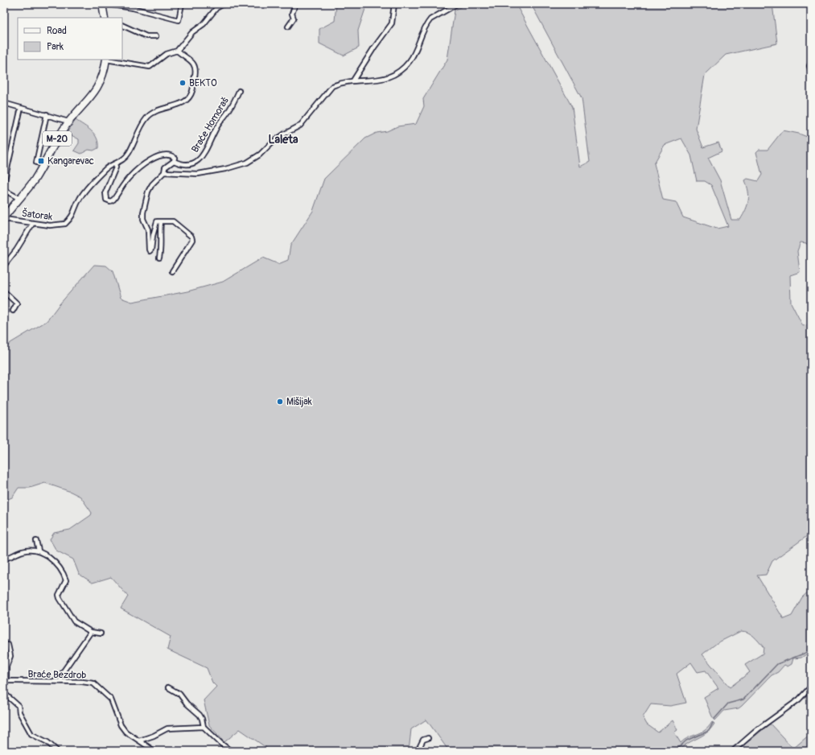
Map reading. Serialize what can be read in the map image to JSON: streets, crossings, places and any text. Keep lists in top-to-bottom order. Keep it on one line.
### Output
{"streets":{"main road":["M-20"],"street":["Braće Homoraš","Šatorak","Braće Bezdrob"]},"crossings":[["Braće Homoraš","Šatorak"],["M-20","Šatorak"]],"districts":["Laleta"],"places":{"other":["BEKTO","Mišijak"],"transit":["Kangarevac"]},"legend":["Road","Park"]}
